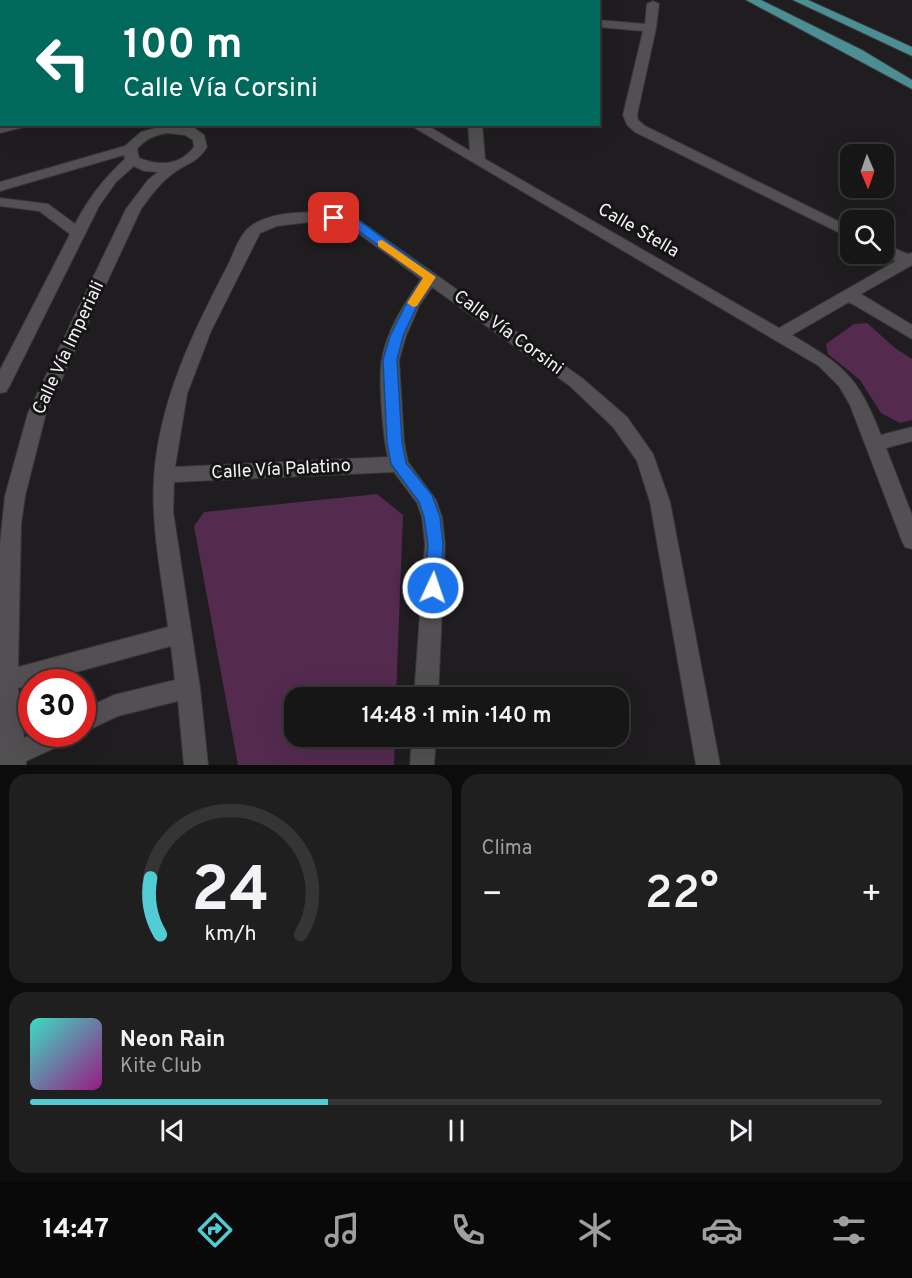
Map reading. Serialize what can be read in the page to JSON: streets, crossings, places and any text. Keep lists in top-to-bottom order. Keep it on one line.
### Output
{"streets":{"street":["Calle Stella","Calle Vía Corsini","Calle Vía Imperiali","Calle Vía Palatino"]},"crossings":[["Calle Vía Corsini","Calle Vía Palatino"]],"north":"bottom","page":{"turn":["100 m","Calle Vía Corsini"],"limit":"30","trip":"14:48 · 1 min · 140 m","tile":"Clima","heat":["−","22°","+"],"song":["Neon Rain","Kite Club"],"tabs":"14:47","gauge":["24","km/h"]}}
